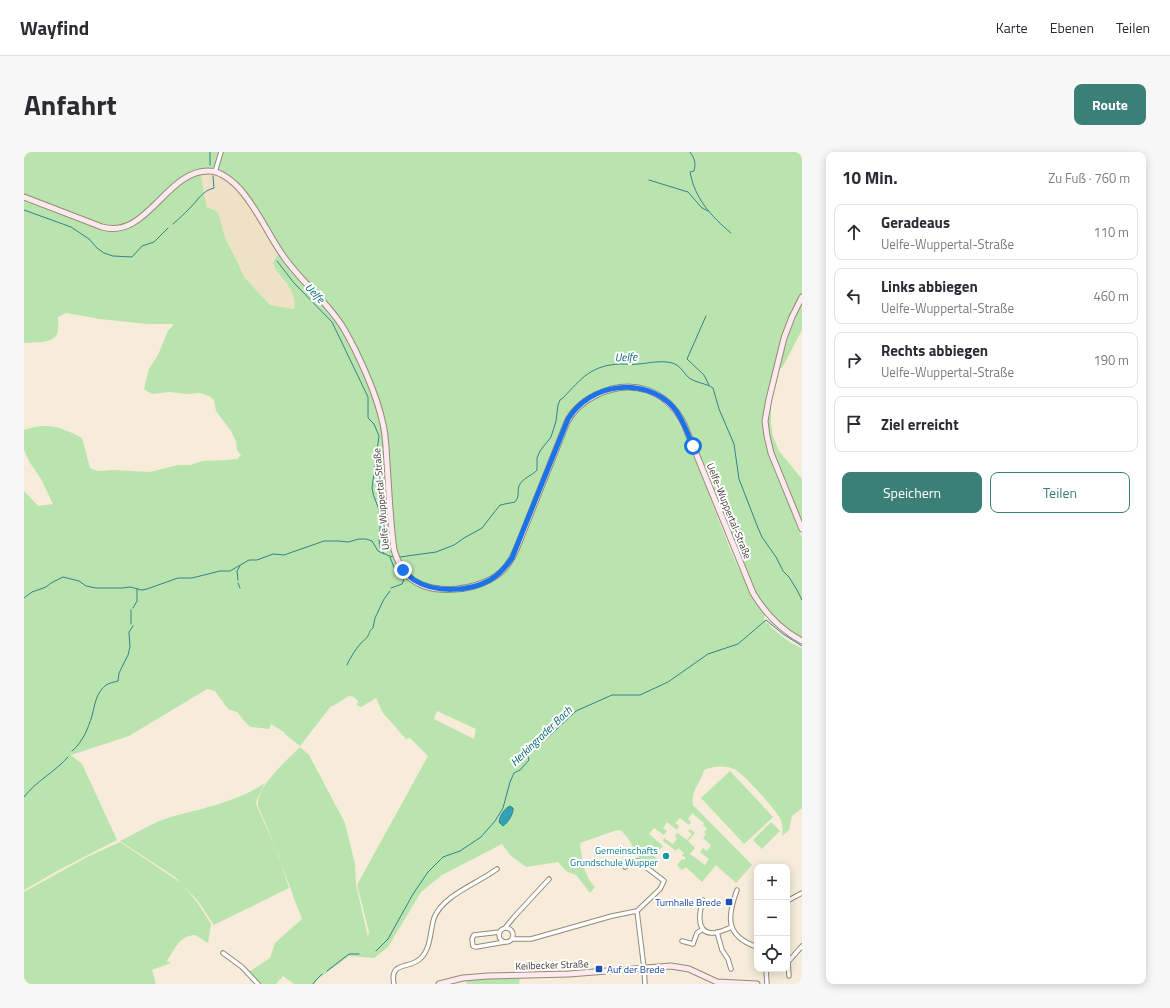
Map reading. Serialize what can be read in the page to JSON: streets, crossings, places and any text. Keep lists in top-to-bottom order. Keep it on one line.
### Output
{"streets":{"main road":["Uelfe-Wuppertal-Straße","Keilbecker Straße"]},"water":["Uelfe","Herkingrader Bach"],"places":{"other":["Gemeinschafts Grundschule Wupper"],"transit":["Turnhalle Brede","Auf der Brede"]},"page":{"header":"Wayfind","nav":["Karte","Ebenen","Teilen"],"title":"Anfahrt","buttons":["Route",["Speichern","Teilen"]],"heading":["10 Min.","Zu Fuß · 760 m"],"list":[["Geradeaus","Uelfe-Wuppertal-Straße","110 m"],["Links abbiegen","Uelfe-Wuppertal-Straße","460 m"],["Rechts abbiegen","Uelfe-Wuppertal-Straße","190 m"],"Ziel erreicht"],"map_buttons":["+","−"]}}
